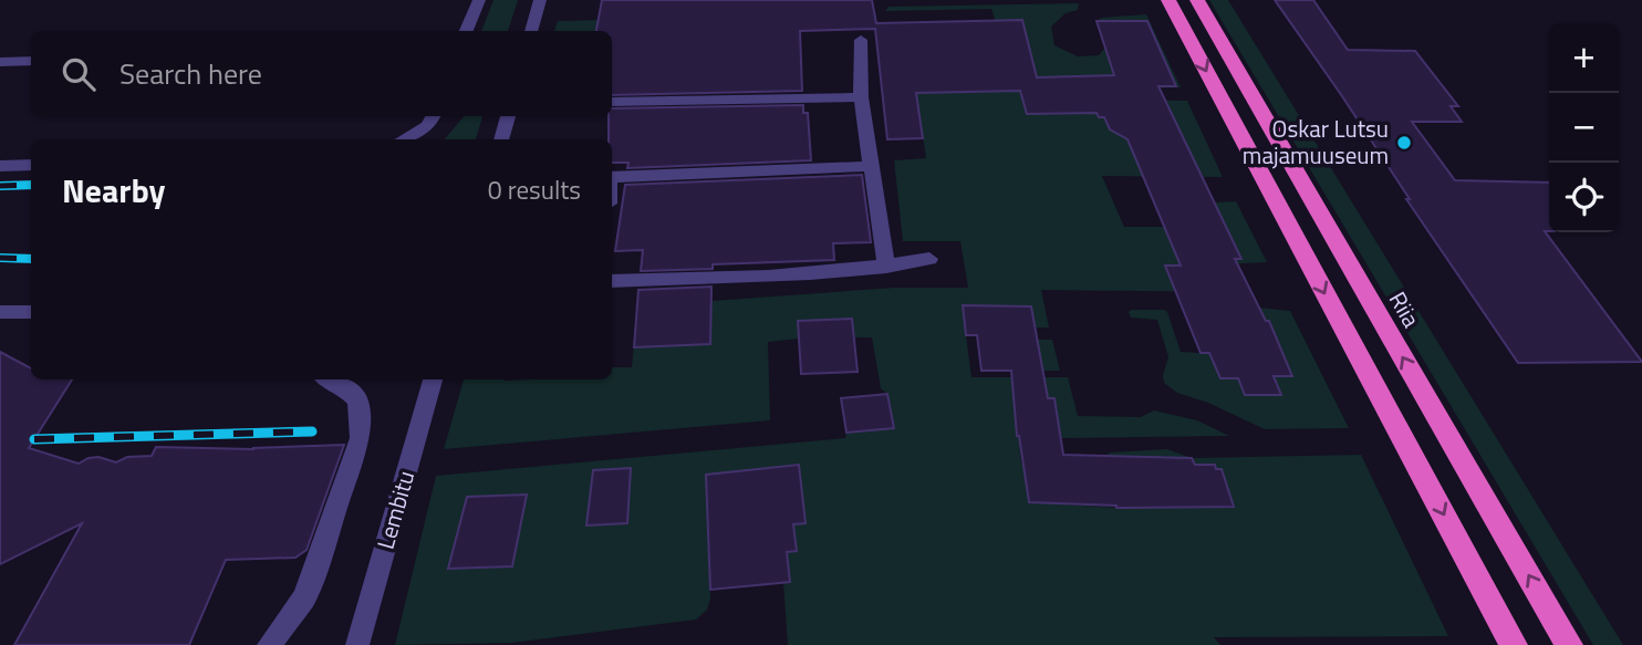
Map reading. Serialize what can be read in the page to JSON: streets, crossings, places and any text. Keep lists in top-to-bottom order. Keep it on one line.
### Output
{"streets":{"highway":["Riia"],"street":["Lembitu"]},"places":["Oskar Lutsu majamuuseum"],"page":{"map_buttons":["+","−"],"search":"Search here","heading":["Nearby","0 results"]}}
